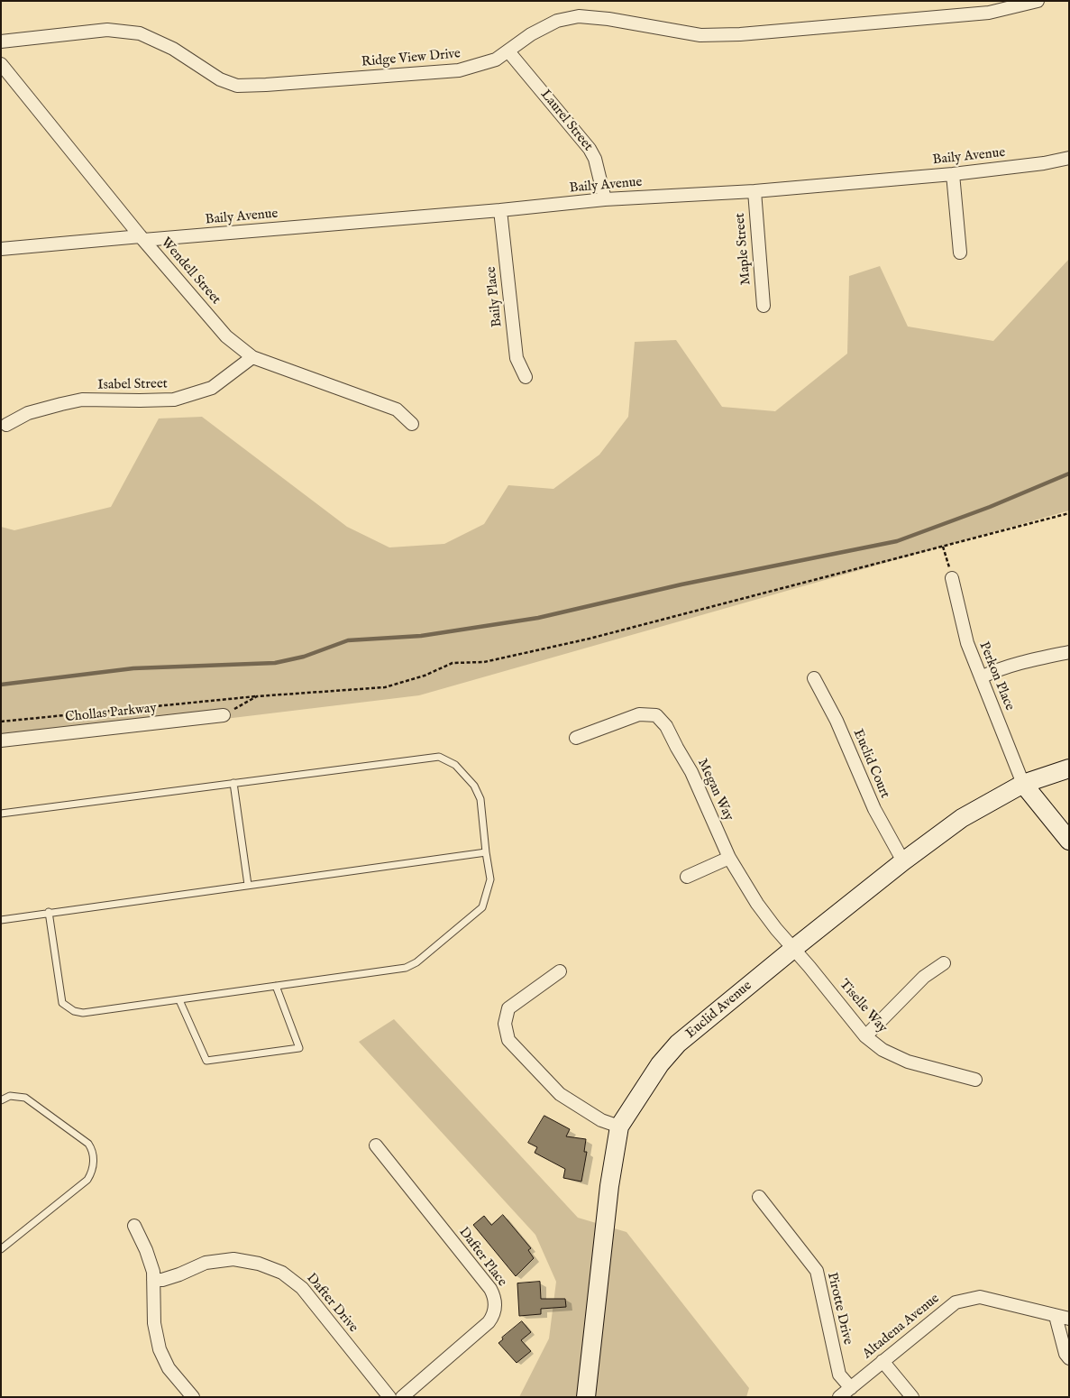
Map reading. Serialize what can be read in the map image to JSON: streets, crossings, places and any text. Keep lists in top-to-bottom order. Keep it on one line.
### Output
{"streets":{"main road":["Euclid Avenue"],"street":["Ridge View Drive","Laurel Street","Baily Avenue","Maple Street","Wendell Street","Baily Place","Isabel Street","Perkon Place","Chollas Parkway","Euclid Court","Megan Way","Tiselle Way","Dafter Place","Dafter Drive","Pirotte Drive","Altadena Avenue"]},"crossings":[["Ridge View Drive","Laurel Street"],["Laurel Street","Baily Avenue"],["Baily Avenue","Maple Street"],["Baily Avenue","Wendell Street"],["Baily Avenue","Baily Place"],["Wendell Street","Isabel Street"],["Perkon Place","Euclid Avenue"],["Euclid Court","Euclid Avenue"],["Megan Way","Tiselle Way"],["Megan Way","Euclid Avenue"],["Tiselle Way","Euclid Avenue"],["Pirotte Drive","Altadena Avenue"]]}
